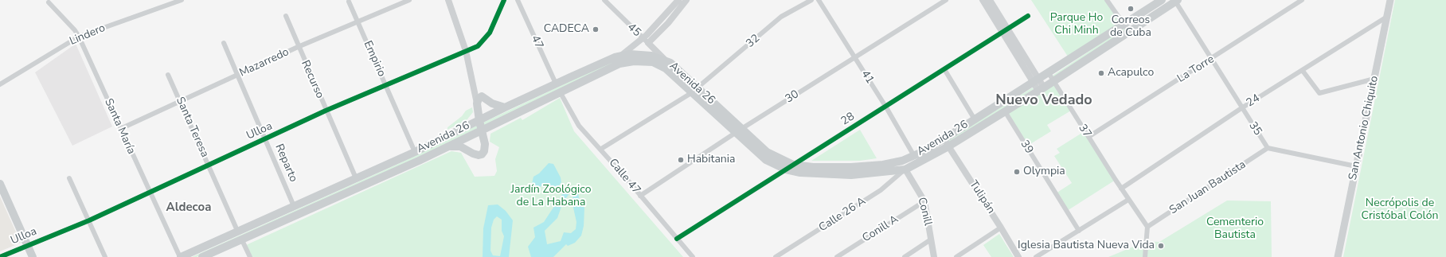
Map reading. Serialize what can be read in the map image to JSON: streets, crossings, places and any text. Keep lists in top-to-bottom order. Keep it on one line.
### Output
{"streets":{"main road":["Avenida 26","San Antonio Chiquito"],"street":["45","Lindero","32","47","Empirio","Mazarredo","La Torre","41","Recurso","30","24","28","Santa María","Santa Teresa","35","Ulloa","37","39","Reparto","Calle 47","San Juan Bautista","Tulipán","Conill","Calle 26 A","Conill A"]},"crossings":[["45","Avenida 26"],["Lindero","Santa María"],["32","Avenida 26"],["32","Calle 47"],["47","Avenida 26"],["Empirio","Mazarredo"],["Empirio","Avenida 26"],["Empirio","Ulloa"],["Mazarredo","Recurso"],["Mazarredo","Santa María"],["Mazarredo","Santa Teresa"],["Mazarredo","Reparto"],["La Torre","35"],["La Torre","37"],["41","Avenida 26"],["41","30"],["41","28"],["Recurso","Avenida 26"],["Recurso","Ulloa"],["Avenida 26","30"],["Avenida 26","28"],["Avenida 26","Santa María"],["Avenida 26","Santa Teresa"],["Avenida 26","35"],["Avenida 26","37"],["Avenida 26","39"],["Avenida 26","Reparto"],["Avenida 26","Calle 47"],["Avenida 26","Tulipán"],["Avenida 26","Conill"],["Avenida 26","Calle 26 A"],["30","Calle 47"],["24","San Antonio Chiquito"],["24","35"],["24","37"],["28","Calle 47"],["Santa María","Ulloa"],["Santa Teresa","Ulloa"],["San Antonio Chiquito","35"],["35","San Juan Bautista"],["Ulloa","Reparto"],["37","San Juan Bautista"],["Conill","Calle 26 A"],["Conill","Conill A"]],"districts":["Nuevo Vedado","Aldecoa"],"parks":["Parque Ho Chi Minh","Jardín Zoológico de La Habana","Necrópolis de Cristóbal Colón","Cementerio Bautista"],"places":["Correos de Cuba","CADECA","Acapulco","Habitania","Olympia","Iglesia Bautista Nueva Vida"]}
